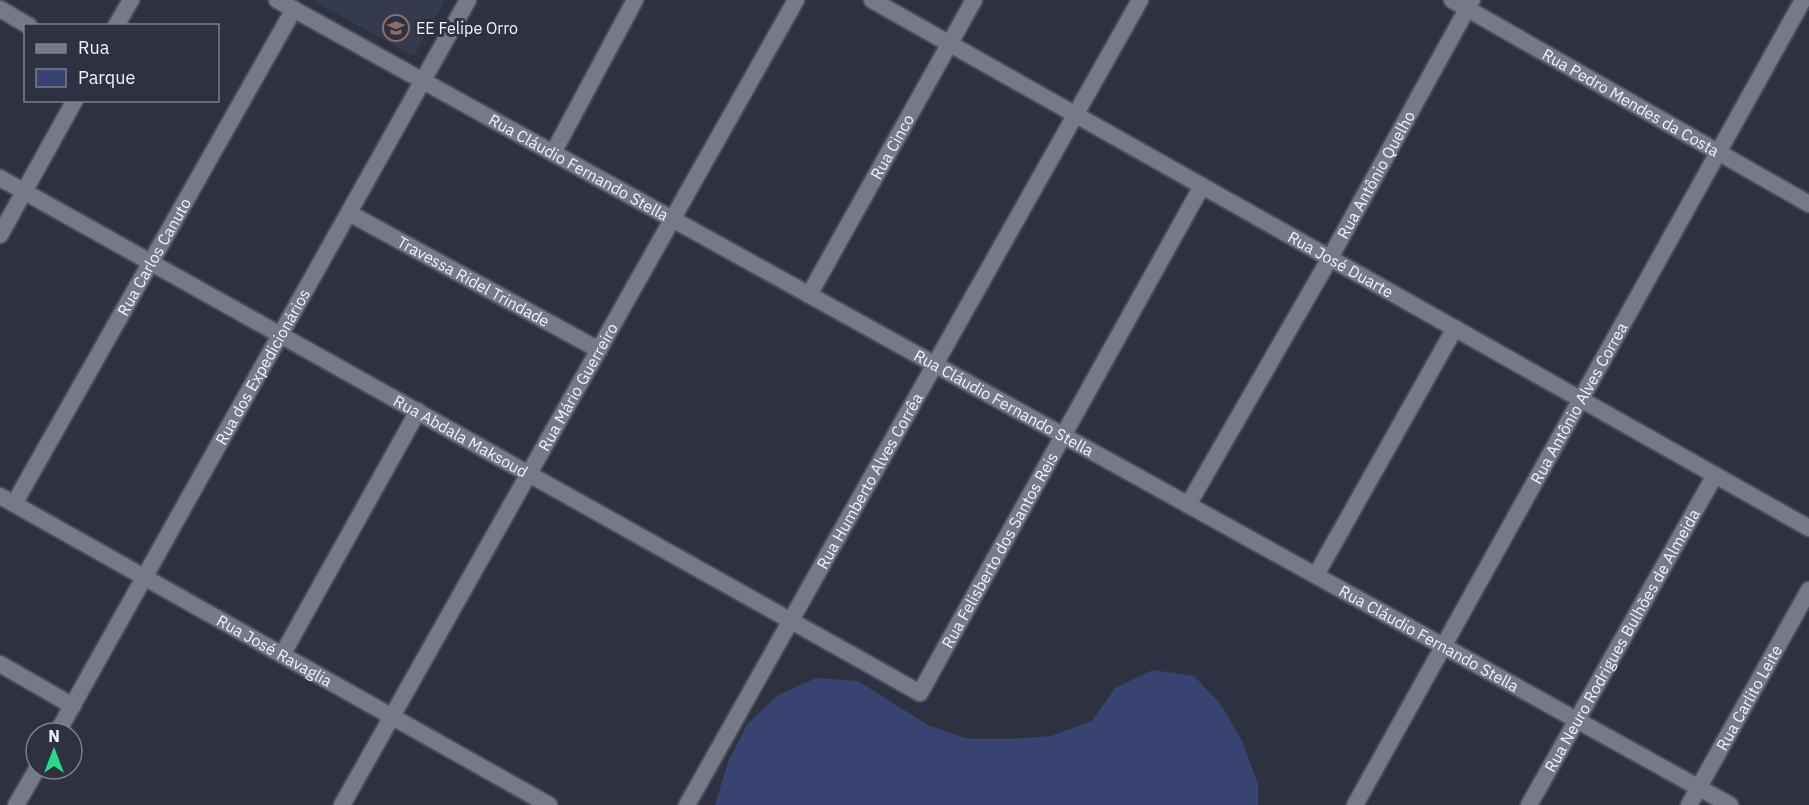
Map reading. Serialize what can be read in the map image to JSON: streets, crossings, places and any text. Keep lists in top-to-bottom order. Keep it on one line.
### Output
{"streets":{"street":["Rua Pedro Mendes da Costa","Rua Cinco","Rua Cláudio Fernando Stella","Rua Antônio Quelho","Rua Carlos Canuto","Rua José Duarte","Travessa Ridel Trindade","Rua dos Expedicionários","Rua Mário Guerreiro","Rua Antônio Alves Correa","Rua Abdala Maksoud","Rua Humberto Alves Corrêa","Rua Felisberto dos Santos Reis","Rua Neuro Rodrigues Bulhões de Almeida","Rua José Ravaglia","Rua Carlito Leite"]},"crossings":[["Rua Pedro Mendes da Costa","Rua Antônio Quelho"],["Rua Pedro Mendes da Costa","Rua Antônio Alves Correa"],["Rua Cinco","Rua Cláudio Fernando Stella"],["Rua Cinco","Rua José Duarte"],["Rua Cláudio Fernando Stella","Rua Antônio Quelho"],["Rua Cláudio Fernando Stella","Rua Carlos Canuto"],["Rua Cláudio Fernando Stella","Rua dos Expedicionários"],["Rua Cláudio Fernando Stella","Rua Mário Guerreiro"],["Rua Cláudio Fernando Stella","Rua Antônio Alves Correa"],["Rua Cláudio Fernando Stella","Rua Humberto Alves Corrêa"],["Rua Cláudio Fernando Stella","Rua Felisberto dos Santos Reis"],["Rua Cláudio Fernando Stella","Rua Neuro Rodrigues Bulhões de Almeida"],["Rua Cláudio Fernando Stella","Rua Carlito Leite"],["Rua Antônio Quelho","Rua José Duarte"],["Rua Carlos Canuto","Rua Abdala Maksoud"],["Rua Carlos Canuto","Rua José Ravaglia"],["Rua José Duarte","Rua Antônio Alves Correa"],["Rua José Duarte","Rua Humberto Alves Corrêa"],["Rua José Duarte","Rua Felisberto dos Santos Reis"],["Rua José Duarte","Rua Neuro Rodrigues Bulhões de Almeida"],["Travessa Ridel Trindade","Rua dos Expedicionários"],["Travessa Ridel Trindade","Rua Mário Guerreiro"],["Rua dos Expedicionários","Rua Abdala Maksoud"],["Rua dos Expedicionários","Rua José Ravaglia"],["Rua Mário Guerreiro","Rua Abdala Maksoud"],["Rua Mário Guerreiro","Rua José Ravaglia"],["Rua Abdala Maksoud","Rua Humberto Alves Corrêa"],["Rua Abdala Maksoud","Rua Felisberto dos Santos Reis"]],"places":{"school or university":["EE Felipe Orro"]},"legend":["Rua","Parque"],"north":"top"}
